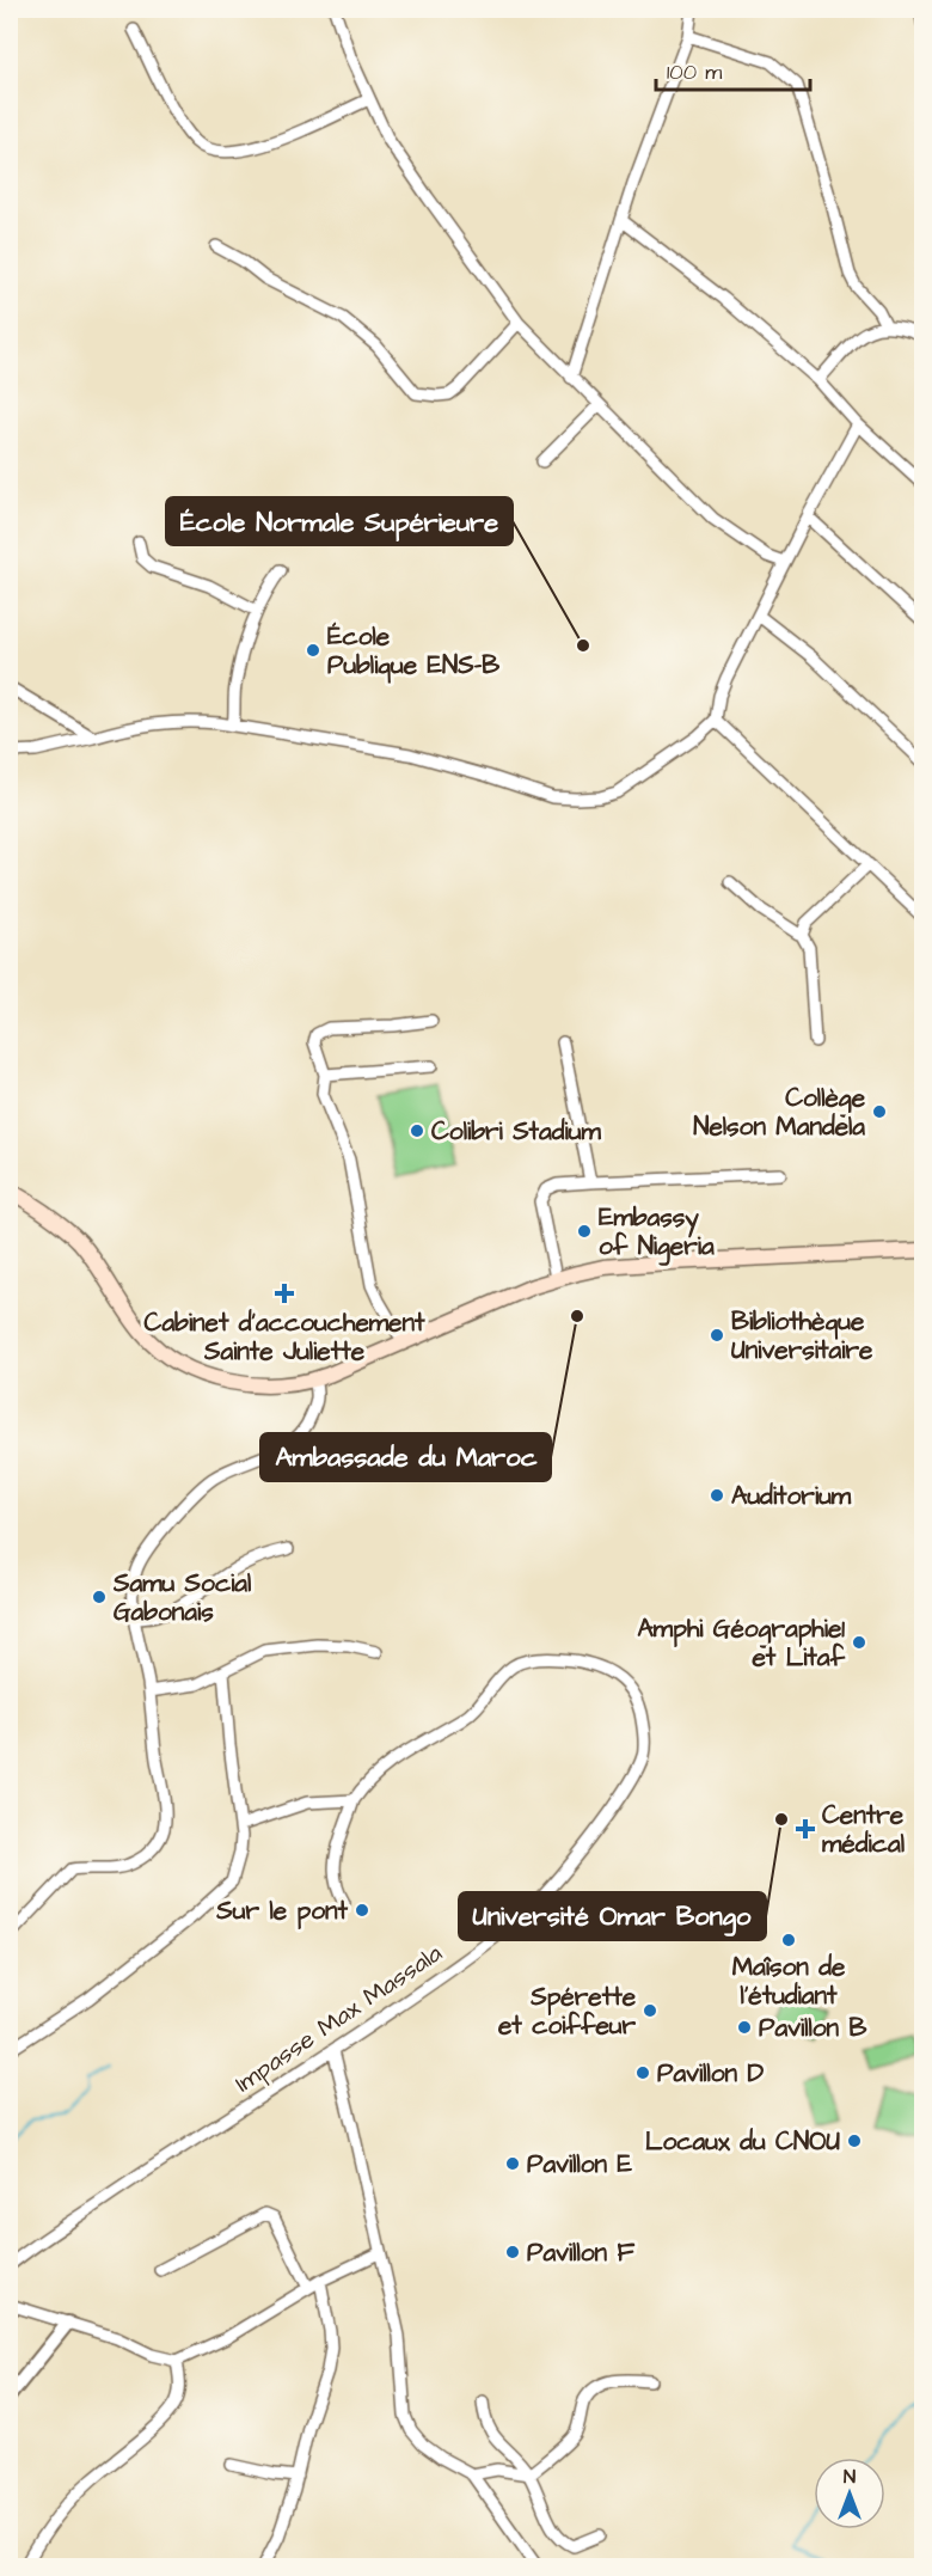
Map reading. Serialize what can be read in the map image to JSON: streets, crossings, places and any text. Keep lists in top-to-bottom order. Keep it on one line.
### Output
{"streets":{"street":["Impasse Max Massala"]},"places":{"other":["École Normale Supérieure","École Publique ENS-B","Collège Nelson Mandela","Colibri Stadium","Embassy of Nigeria","Ambassade du Maroc","Bibliothèque Universitaire","Auditorium","Samu Social Gabonais","Amphi Géographie1 et Litaf","Université Omar Bongo","Sur le pont","Maîson de l'étudiant","Spérette et coiffeur","Pavillon B","Pavillon D","Locaux du CNOU","Pavillon E","Pavillon F"],"health":["Cabinet d'accouchement Sainte Juliette","Centre médical"]},"scale_bar":"100 m","north":"top"}
